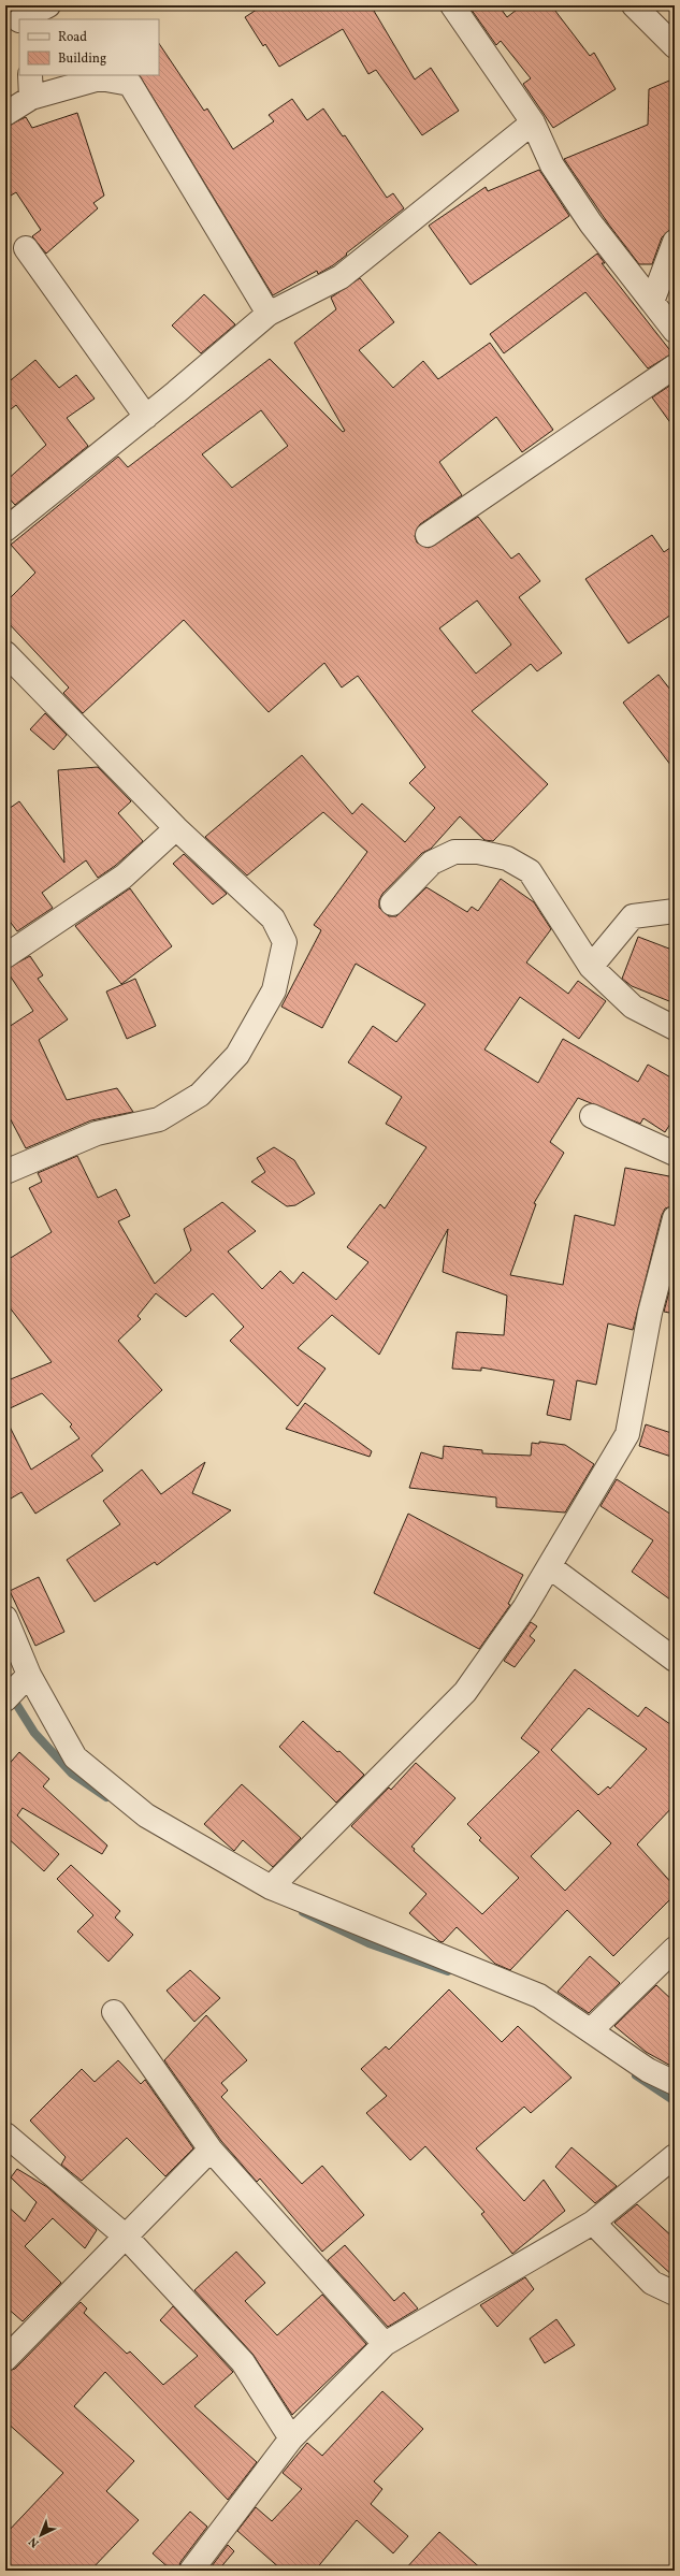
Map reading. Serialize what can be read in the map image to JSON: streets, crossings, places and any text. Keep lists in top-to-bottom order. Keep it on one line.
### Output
{"legend":["Road","Building"],"north":"bottom left"}
